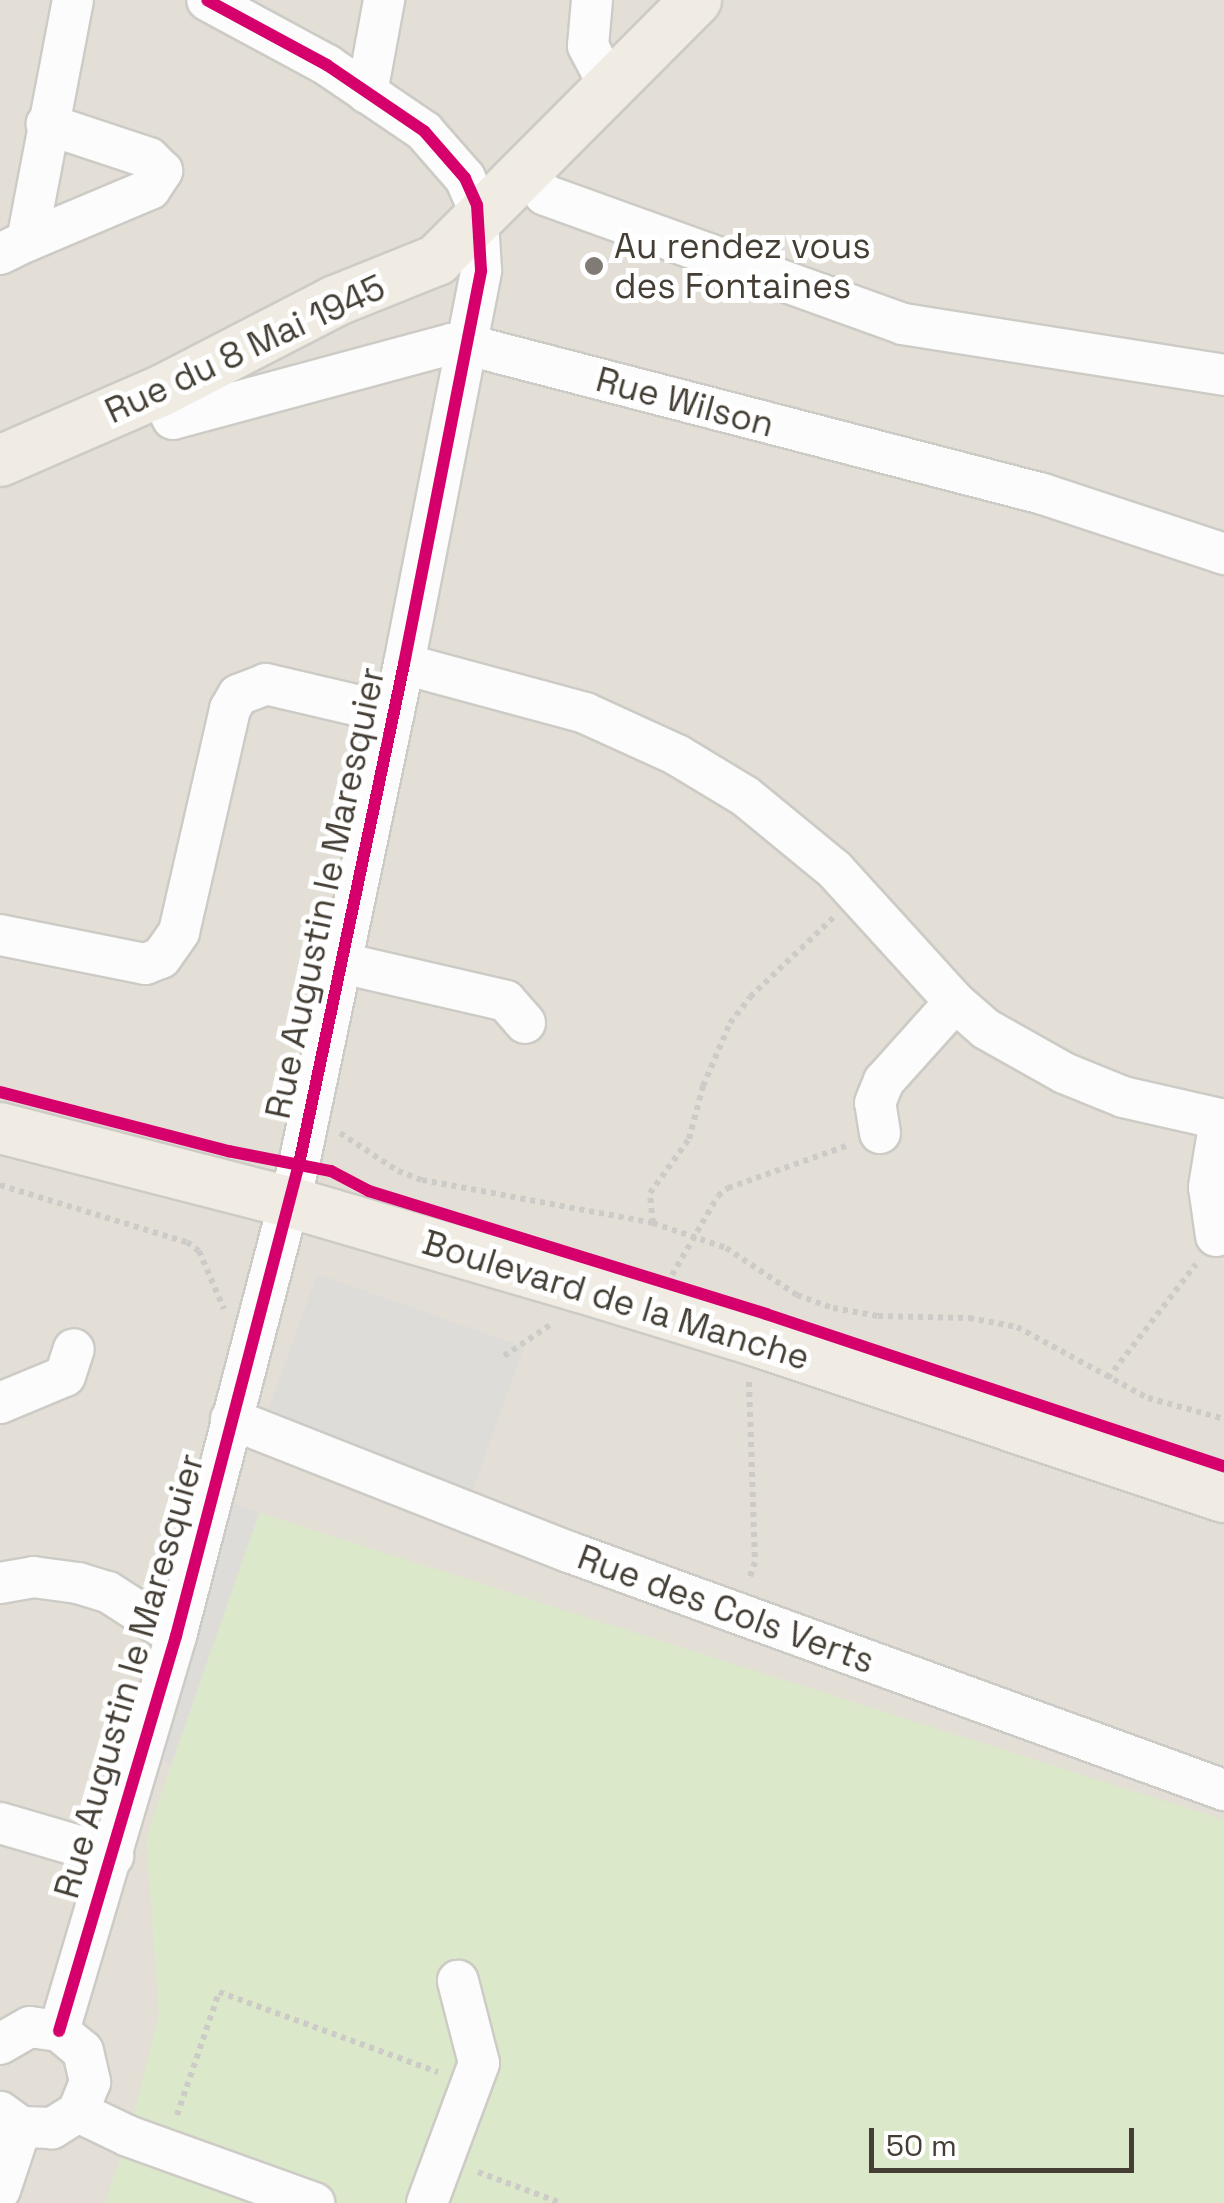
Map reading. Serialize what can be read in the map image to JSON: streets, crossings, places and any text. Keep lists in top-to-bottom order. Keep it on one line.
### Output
{"streets":{"main road":["Rue du 8 Mai 1945","Boulevard de la Manche"],"street":["Rue Wilson","Rue Augustin le Maresquier","Rue des Cols Verts"]},"crossings":[["Rue du 8 Mai 1945","Rue Wilson"],["Rue du 8 Mai 1945","Rue Augustin le Maresquier"],["Rue Wilson","Rue Augustin le Maresquier"],["Rue Augustin le Maresquier","Boulevard de la Manche"],["Rue Augustin le Maresquier","Rue des Cols Verts"]],"places":["Au rendez vous des Fontaines"],"scale_bar":"50 m"}
